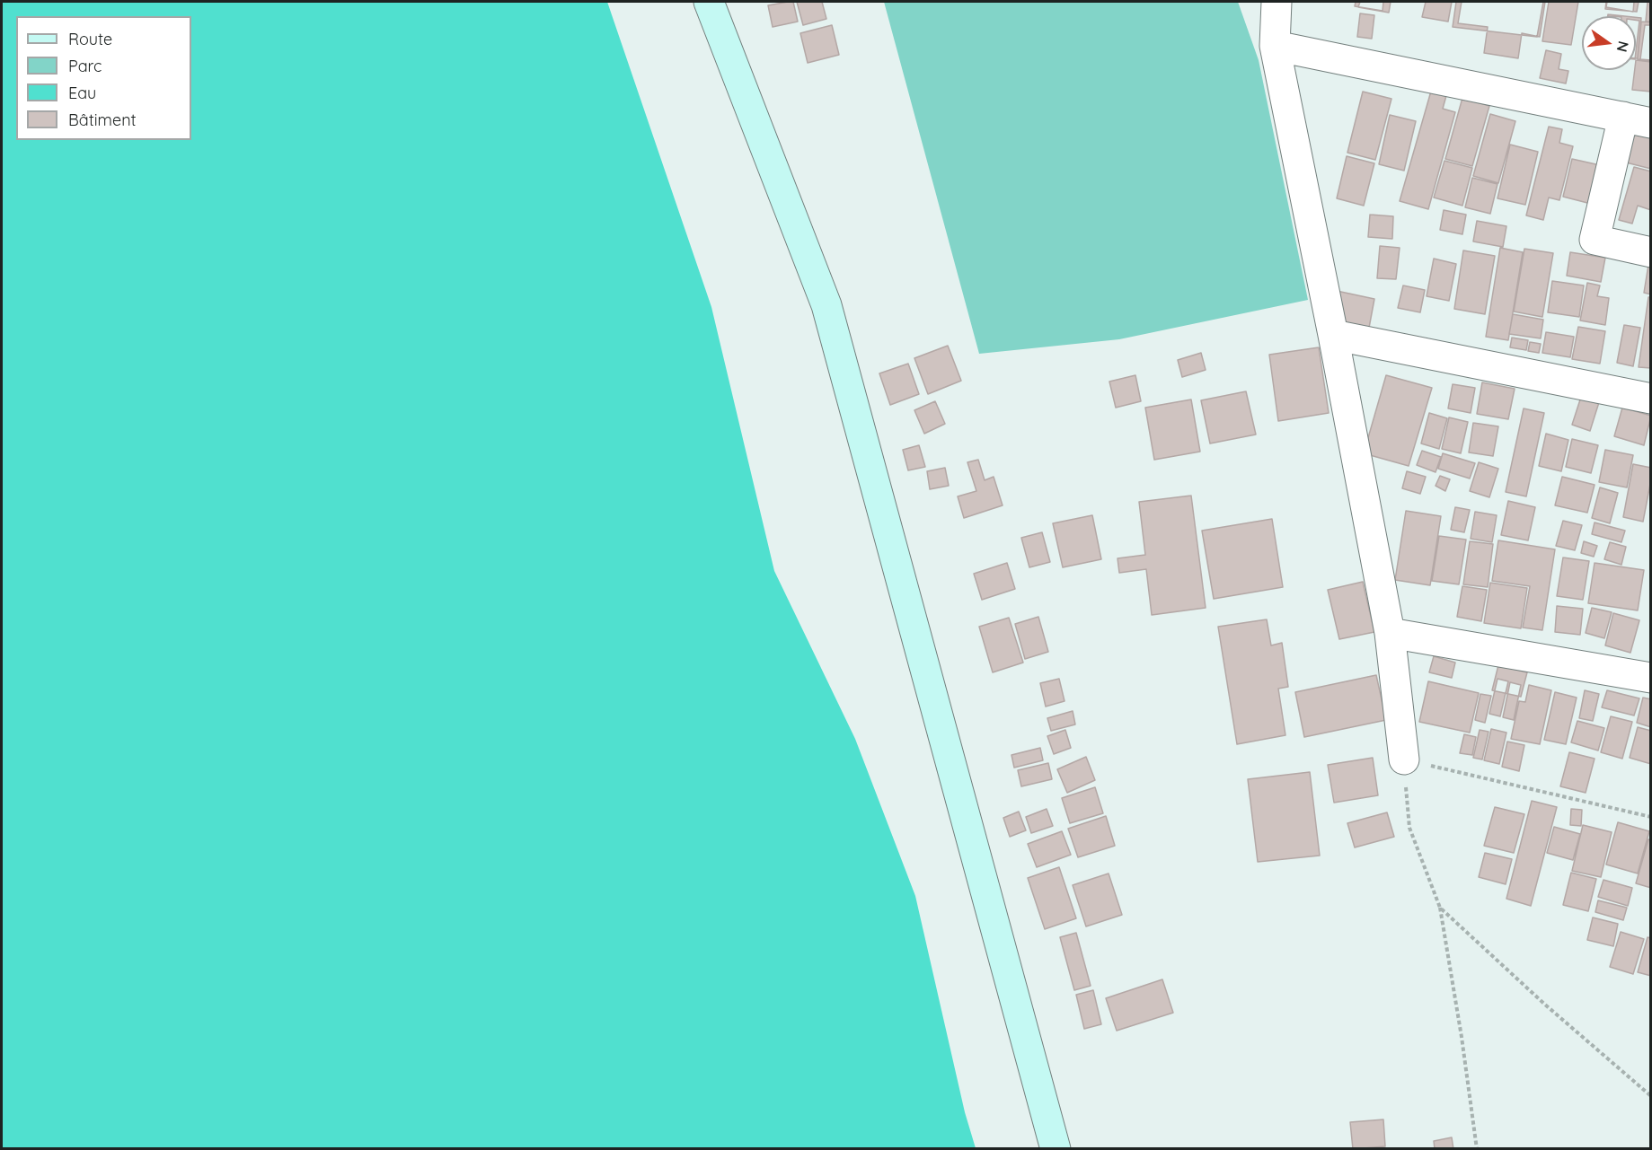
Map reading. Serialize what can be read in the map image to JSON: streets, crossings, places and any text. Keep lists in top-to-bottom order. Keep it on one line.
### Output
{"legend":["Route","Parc","Eau","Bâtiment"],"north":"right"}
